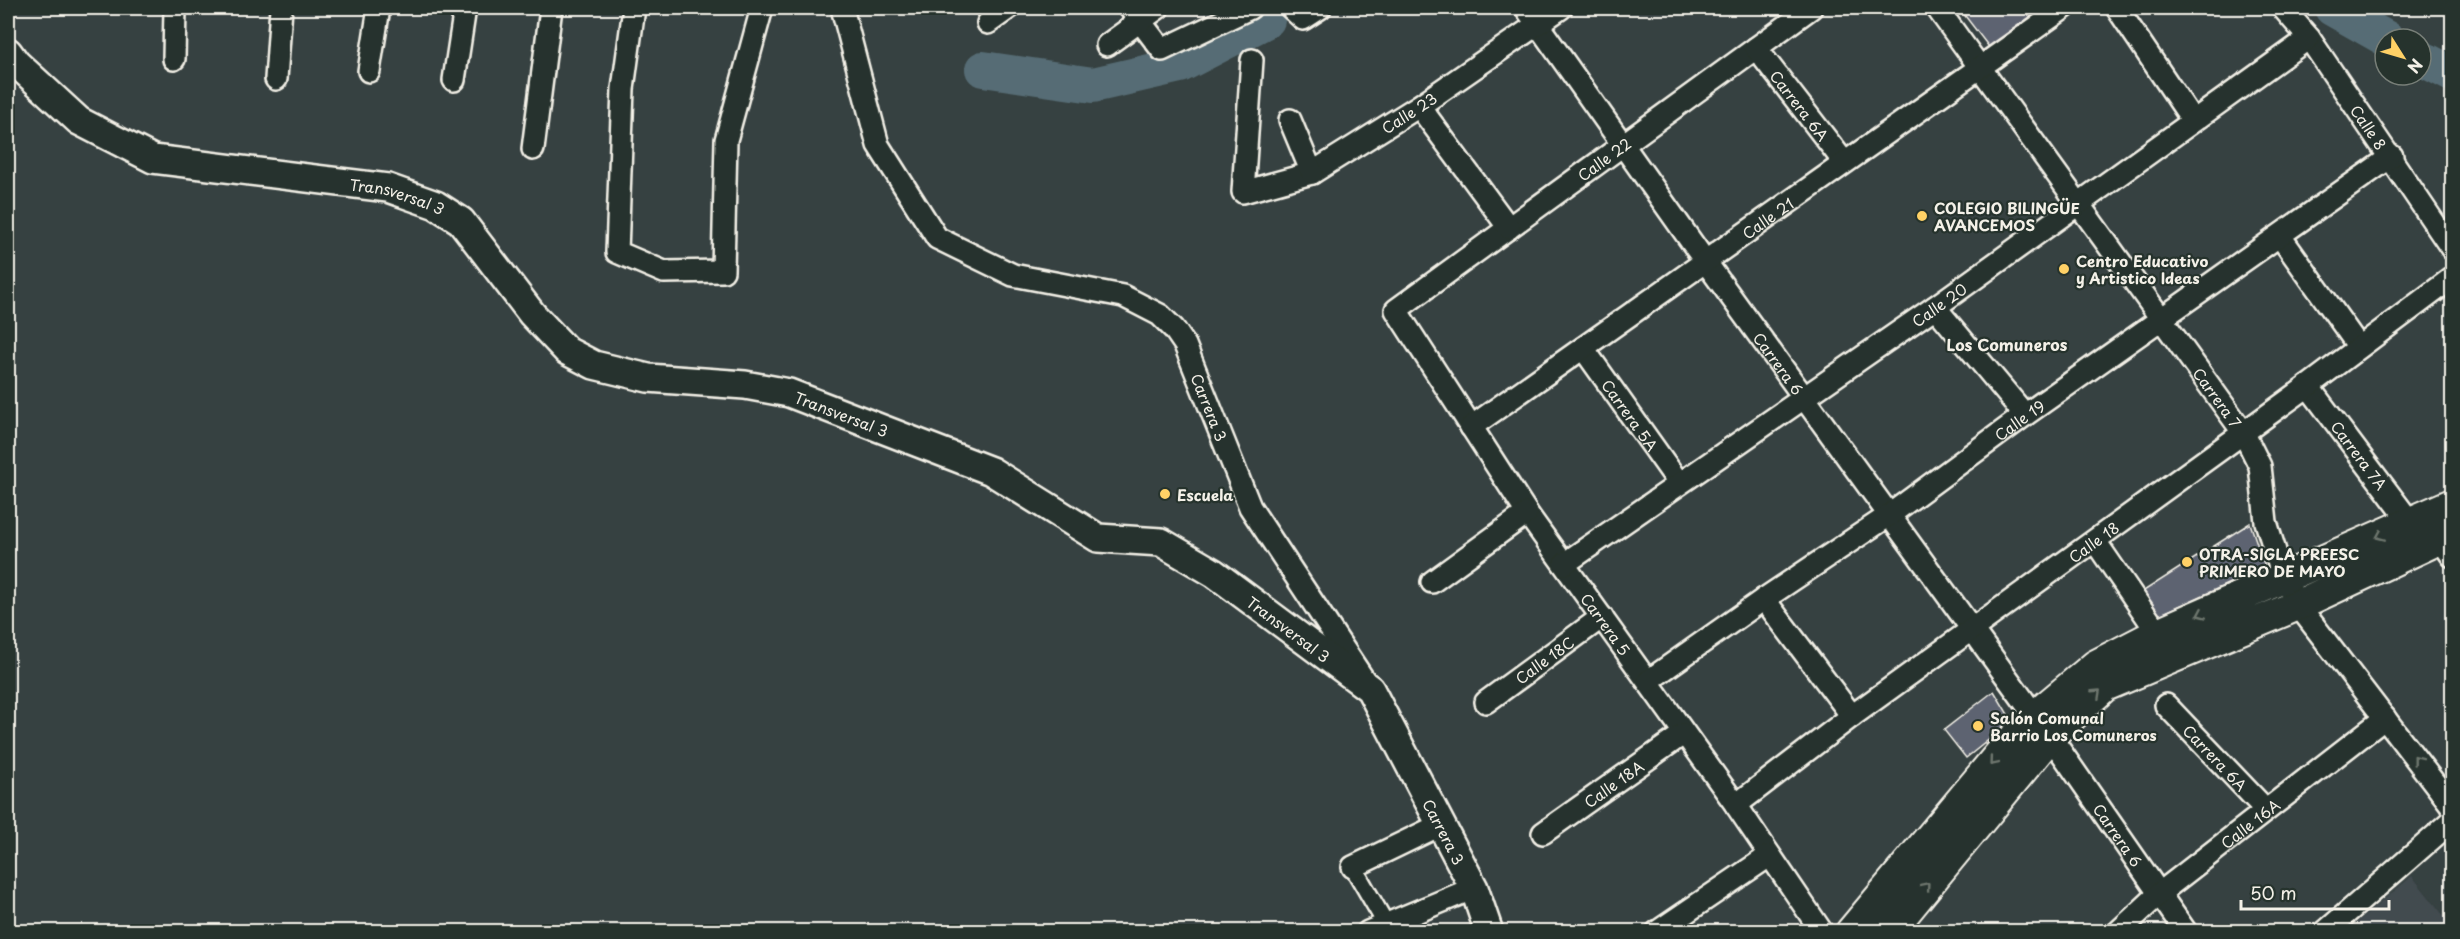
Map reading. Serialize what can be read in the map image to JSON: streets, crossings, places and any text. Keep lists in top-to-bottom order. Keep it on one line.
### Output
{"streets":{"street":["Carrera 6A","Calle 23","Calle 8","Calle 22","Transversal 3","Calle 21","Calle 20","Carrera 6","Carrera 7","Carrera 3","Carrera 5A","Calle 19","Carrera 7A","Calle 18","Carrera 5","Calle 18C","Calle 18A","Calle 16A"]},"crossings":[["Carrera 6A","Calle 22"],["Carrera 6A","Calle 21"],["Carrera 6A","Calle 16A"],["Calle 23","Carrera 6"],["Calle 8","Calle 20"],["Calle 8","Calle 19"],["Calle 22","Carrera 6"],["Calle 22","Carrera 5"],["Transversal 3","Carrera 3"],["Calle 21","Carrera 6"],["Calle 21","Carrera 7"],["Calle 21","Carrera 5A"],["Calle 21","Carrera 5"],["Calle 20","Carrera 6"],["Calle 20","Carrera 7"],["Calle 20","Carrera 5A"],["Calle 20","Carrera 5"],["Carrera 6","Calle 19"],["Carrera 6","Calle 18"],["Carrera 6","Calle 16A"],["Carrera 7","Calle 19"],["Carrera 7","Calle 18"],["Carrera 7","Calle 16A"],["Calle 19","Carrera 5"],["Carrera 7A","Calle 18"],["Calle 18","Carrera 5"],["Carrera 5","Calle 18C"],["Carrera 5","Calle 18A"]],"districts":["Los Comuneros"],"places":["COLEGIO BILINGÜE AVANCEMOS","Centro Educativo y Artistico Ideas","Escuela","OTRA-SIGLA PREESC PRIMERO DE MAYO","Salón Comunal Barrio Los Comuneros"],"scale_bar":"50 m","north":"bottom right"}
